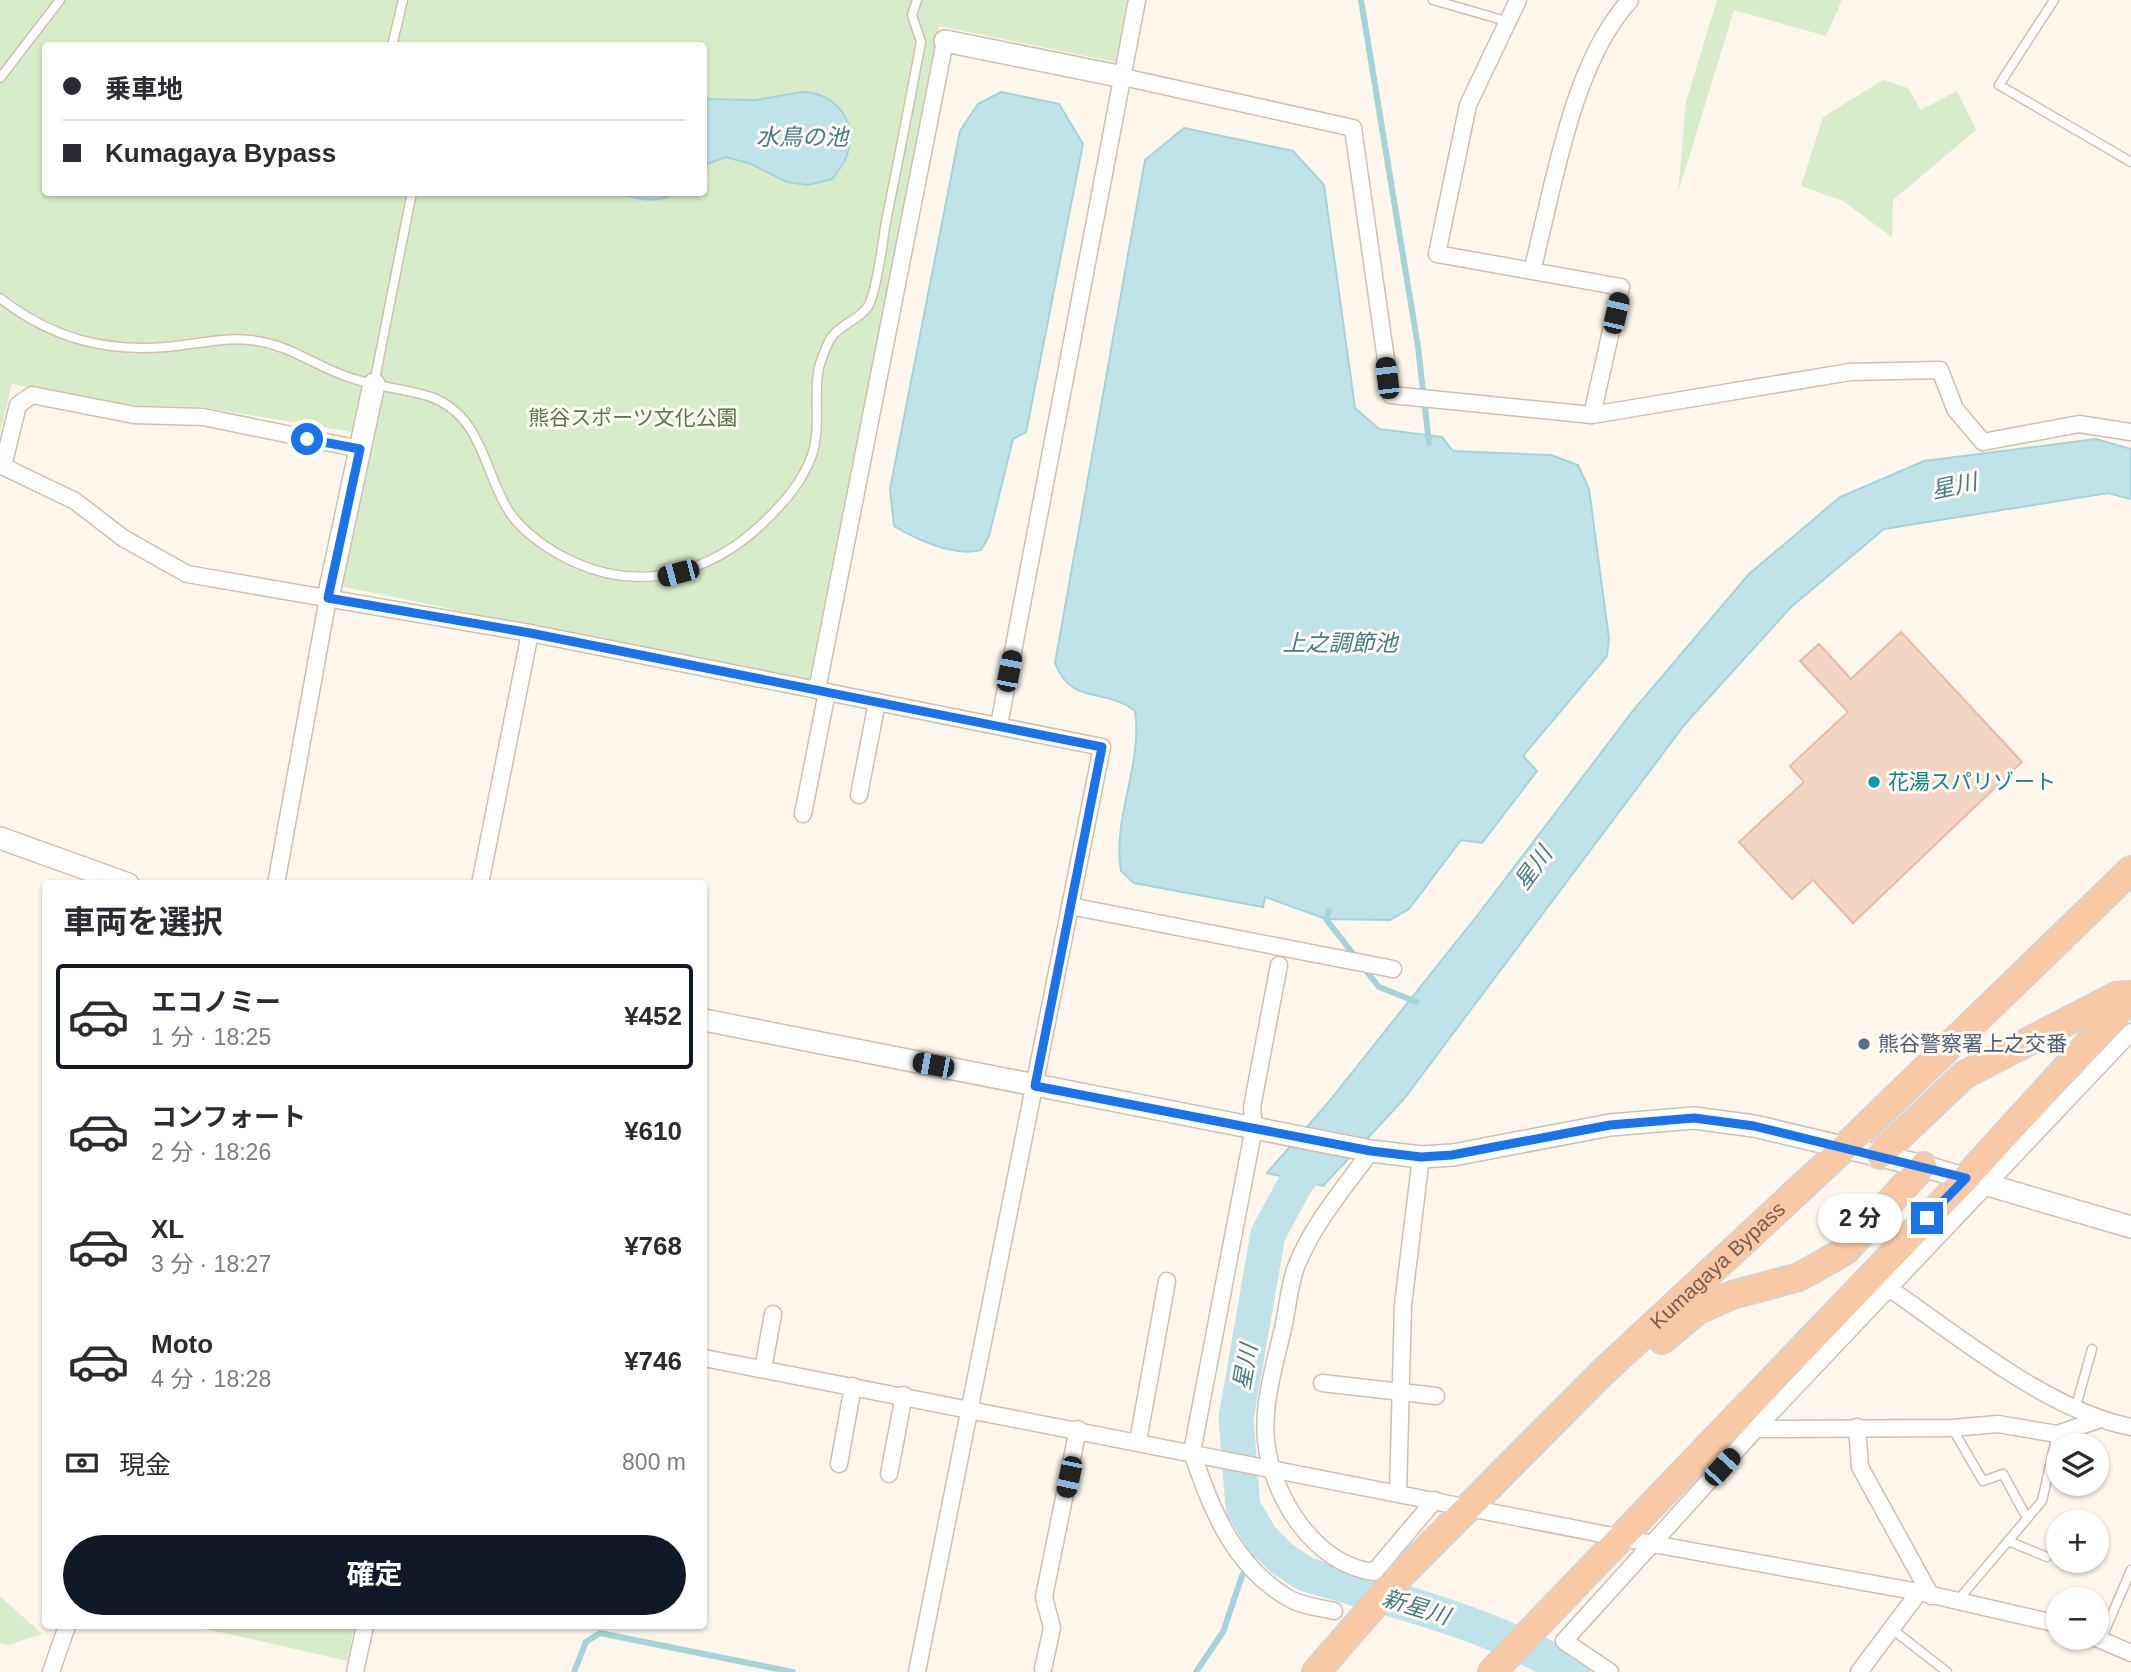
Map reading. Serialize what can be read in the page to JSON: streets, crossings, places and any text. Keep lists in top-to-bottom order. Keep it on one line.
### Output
{"streets":{"highway":["Kumagaya Bypass"]},"water":["水鳥の池","星川","上之調節池","新星川"],"parks":["熊谷スポーツ文化公園"],"places":["花湯スパリゾート","熊谷警察署上之交番"],"page":{"banner":["乗車地","Kumagaya Bypass"],"heading":"車両を選択","list":[{"name":"エコノミー","note":"1 分 · 18:25","value":"¥452"},{"name":"コンフォート","note":"2 分 · 18:26","value":"¥610"},{"name":"XL","note":"3 分 · 18:27","value":"¥768"},{"name":"Moto","note":"4 分 · 18:28","value":"¥746"}],"bubble":"2 分","pay":["現金","800 m"],"map_buttons":["+","−"],"buttons":"確定"}}
